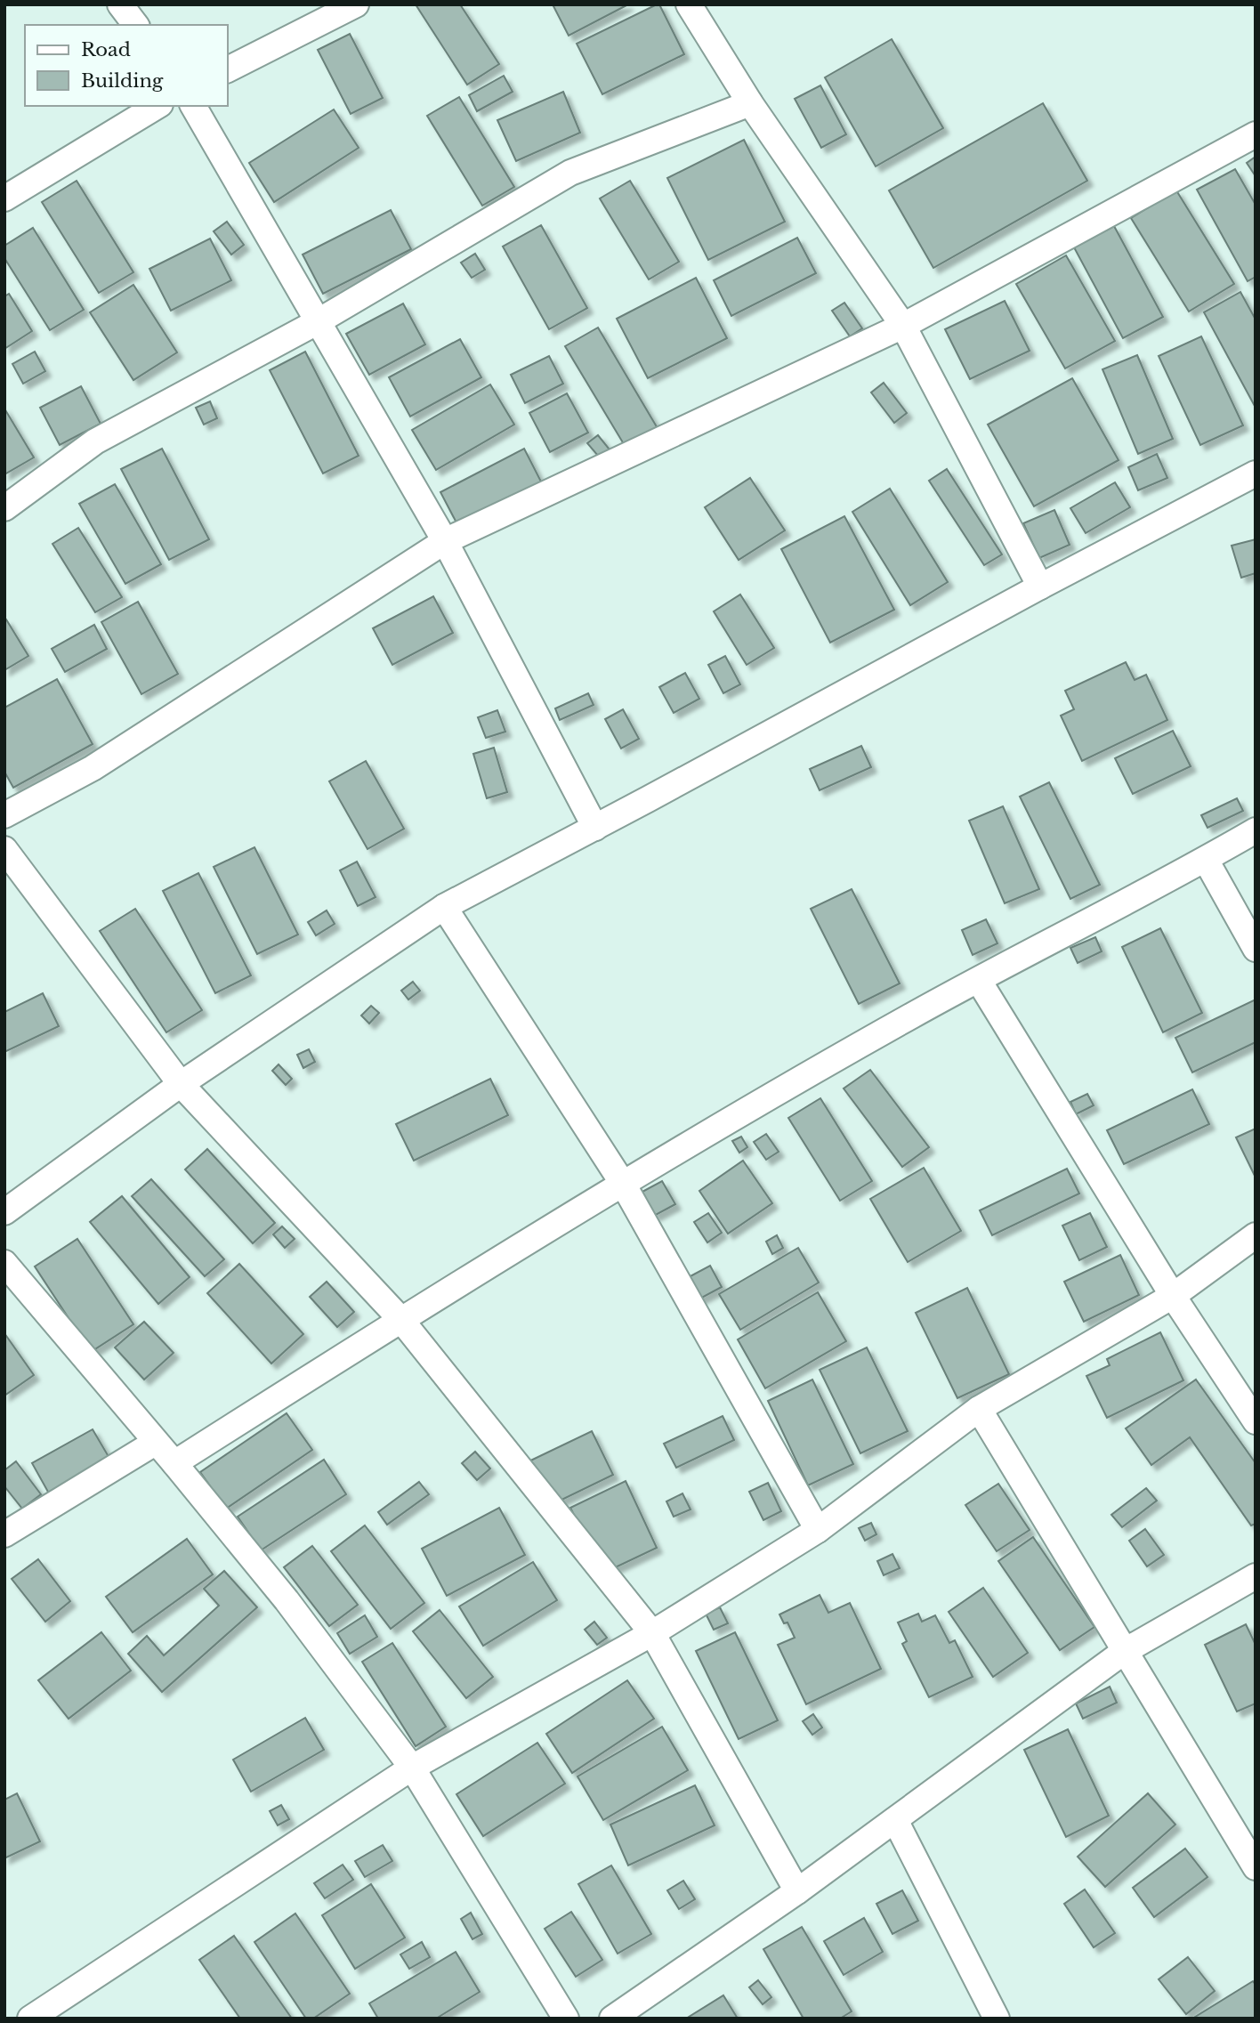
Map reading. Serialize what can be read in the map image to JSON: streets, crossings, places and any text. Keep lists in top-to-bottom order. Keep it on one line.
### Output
{"legend":["Road","Building"]}
